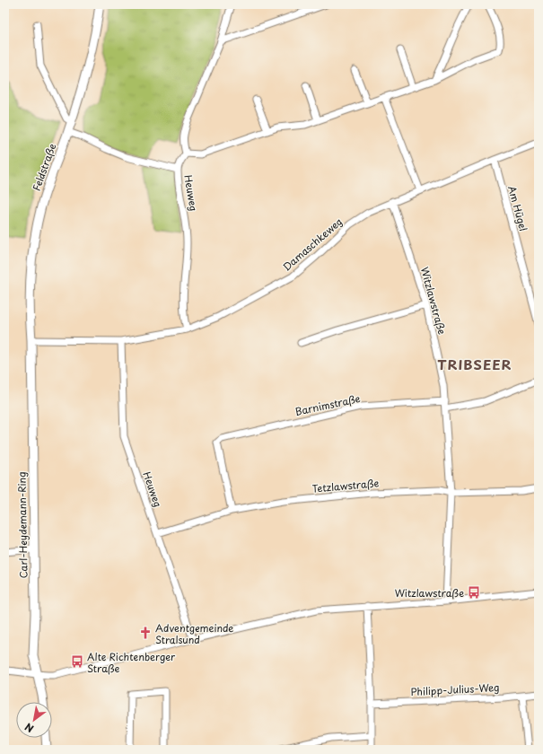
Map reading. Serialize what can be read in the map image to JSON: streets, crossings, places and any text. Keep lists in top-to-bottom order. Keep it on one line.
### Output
{"streets":{"main road":["Feldstraße","Carl-Heydemann-Ring"],"street":["Heuweg","Am Hügel","Damaschkeweg","Witzlawstraße","Barnimstraße","Tetzlawstraße","Philipp-Julius-Weg"]},"crossings":[["Feldstraße","Damaschkeweg"],["Feldstraße","Carl-Heydemann-Ring"],["Heuweg","Damaschkeweg"],["Heuweg","Tetzlawstraße"],["Am Hügel","Damaschkeweg"],["Damaschkeweg","Witzlawstraße"],["Damaschkeweg","Carl-Heydemann-Ring"],["Witzlawstraße","Barnimstraße"],["Witzlawstraße","Tetzlawstraße"],["Barnimstraße","Tetzlawstraße"]],"districts":["TRIBSEER"],"places":{"bus stop":["Witzlawstraße","Alte Richtenberger Straße"],"church":["Adventgemeinde Stralsund"]},"north":"bottom left"}
